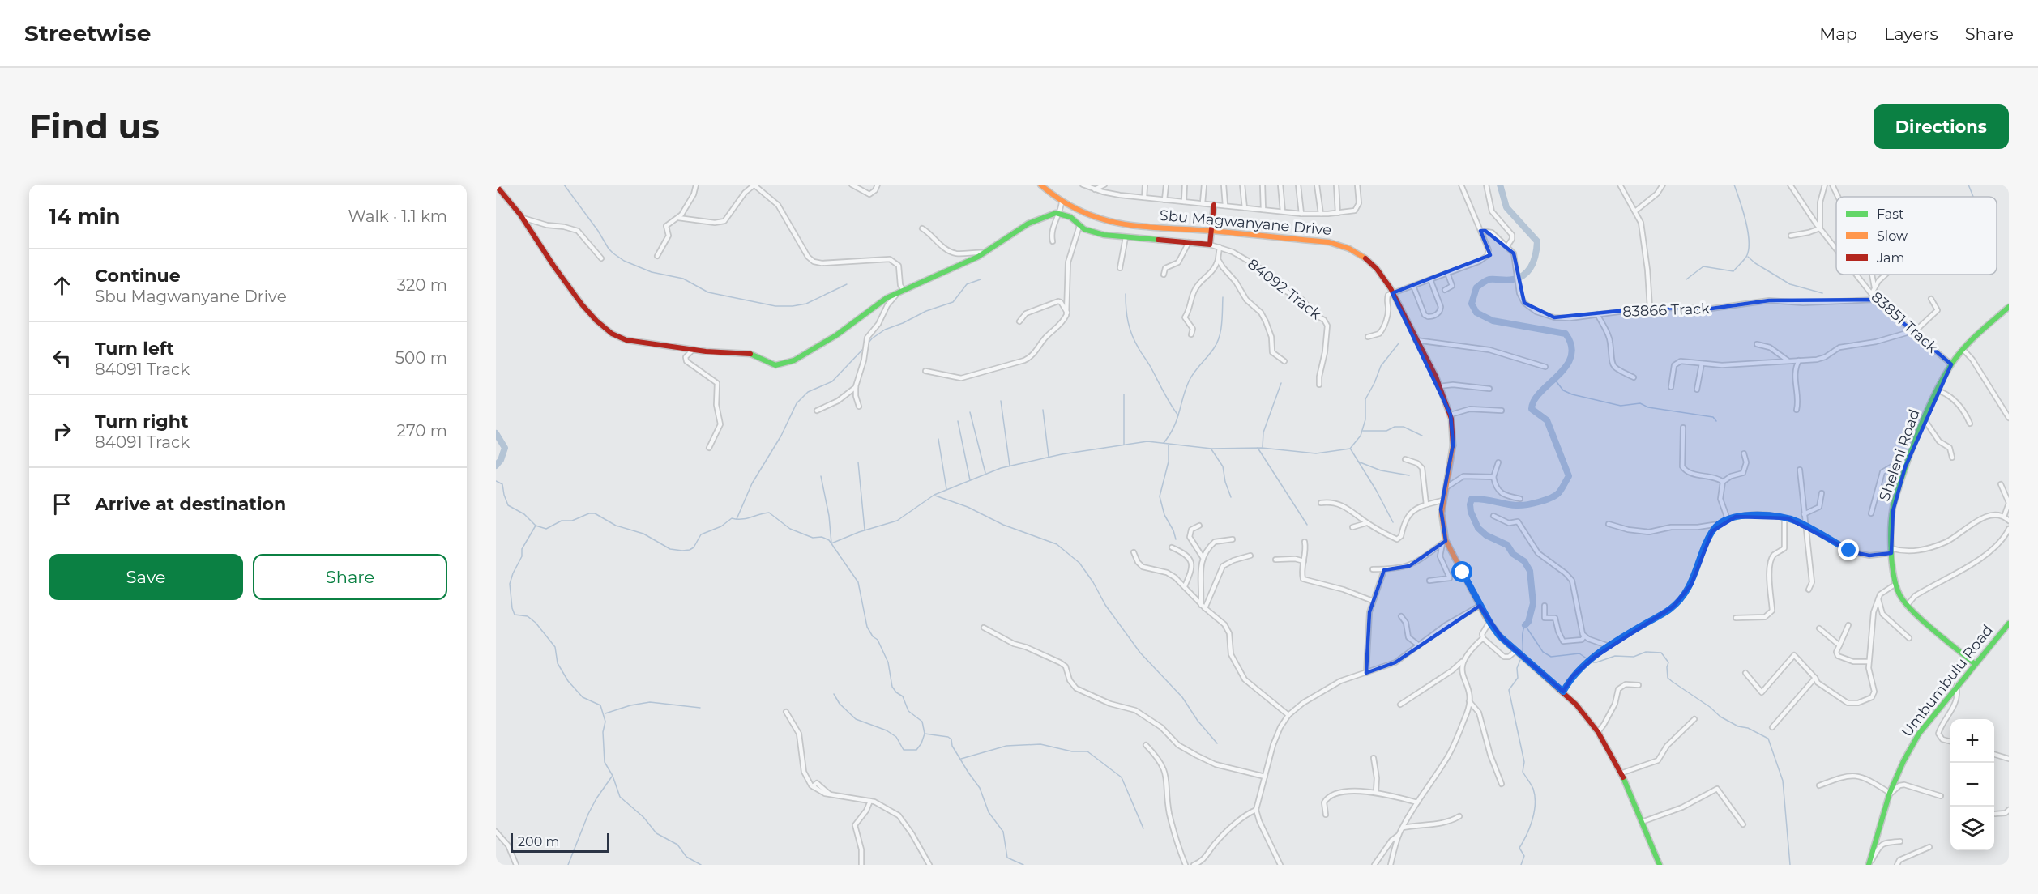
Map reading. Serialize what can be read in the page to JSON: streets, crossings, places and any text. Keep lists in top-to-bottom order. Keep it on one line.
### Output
{"streets":{"main road":["Sbu Magwanyane Drive","Sheleni Road","Umbumbulu Road"],"street":["84092 Track","83866 Track","83851 Track"]},"crossings":[["83866 Track","83851 Track"],["83851 Track","Sheleni Road"],["Sheleni Road","Umbumbulu Road"]],"legend":["Fast","Slow","Jam"],"scale_bar":"200 m","page":{"header":"Streetwise","nav":["Map","Layers","Share"],"buttons":["Directions",["Save","Share"]],"title":"Find us","heading":["14 min","Walk · 1.1 km"],"list":[["Continue","Sbu Magwanyane Drive","320 m"],["Turn left","84091 Track","500 m"],["Turn right","84091 Track","270 m"],"Arrive at destination"],"map_buttons":["+","−"],"scale":"200 m"}}
